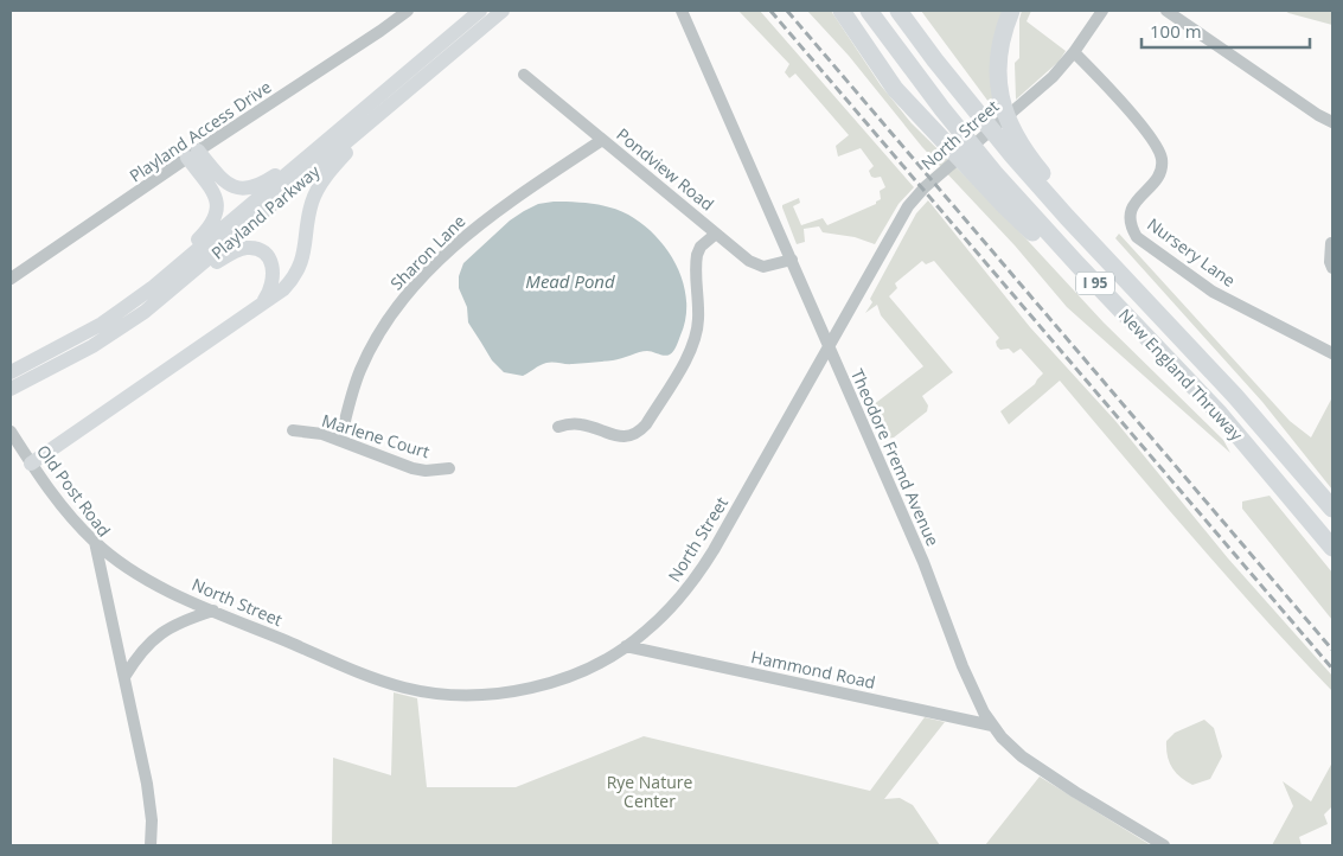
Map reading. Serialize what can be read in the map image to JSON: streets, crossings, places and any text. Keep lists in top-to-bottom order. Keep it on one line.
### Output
{"streets":{"highway":["I 95","New England Thruway"],"main road":["Playland Parkway"],"street":["Playland Access Drive","North Street","Pondview Road","Sharon Lane","Nursery Lane","Marlene Court","Theodore Fremd Avenue","Old Post Road","Hammond Road"]},"crossings":[["North Street","Nursery Lane"],["North Street","Theodore Fremd Avenue"],["North Street","Old Post Road"],["North Street","Hammond Road"],["Pondview Road","Sharon Lane"],["Pondview Road","Theodore Fremd Avenue"],["Sharon Lane","Marlene Court"],["Theodore Fremd Avenue","Hammond Road"]],"water":["Mead Pond"],"parks":["Rye Nature Center"],"scale_bar":"100 m"}
